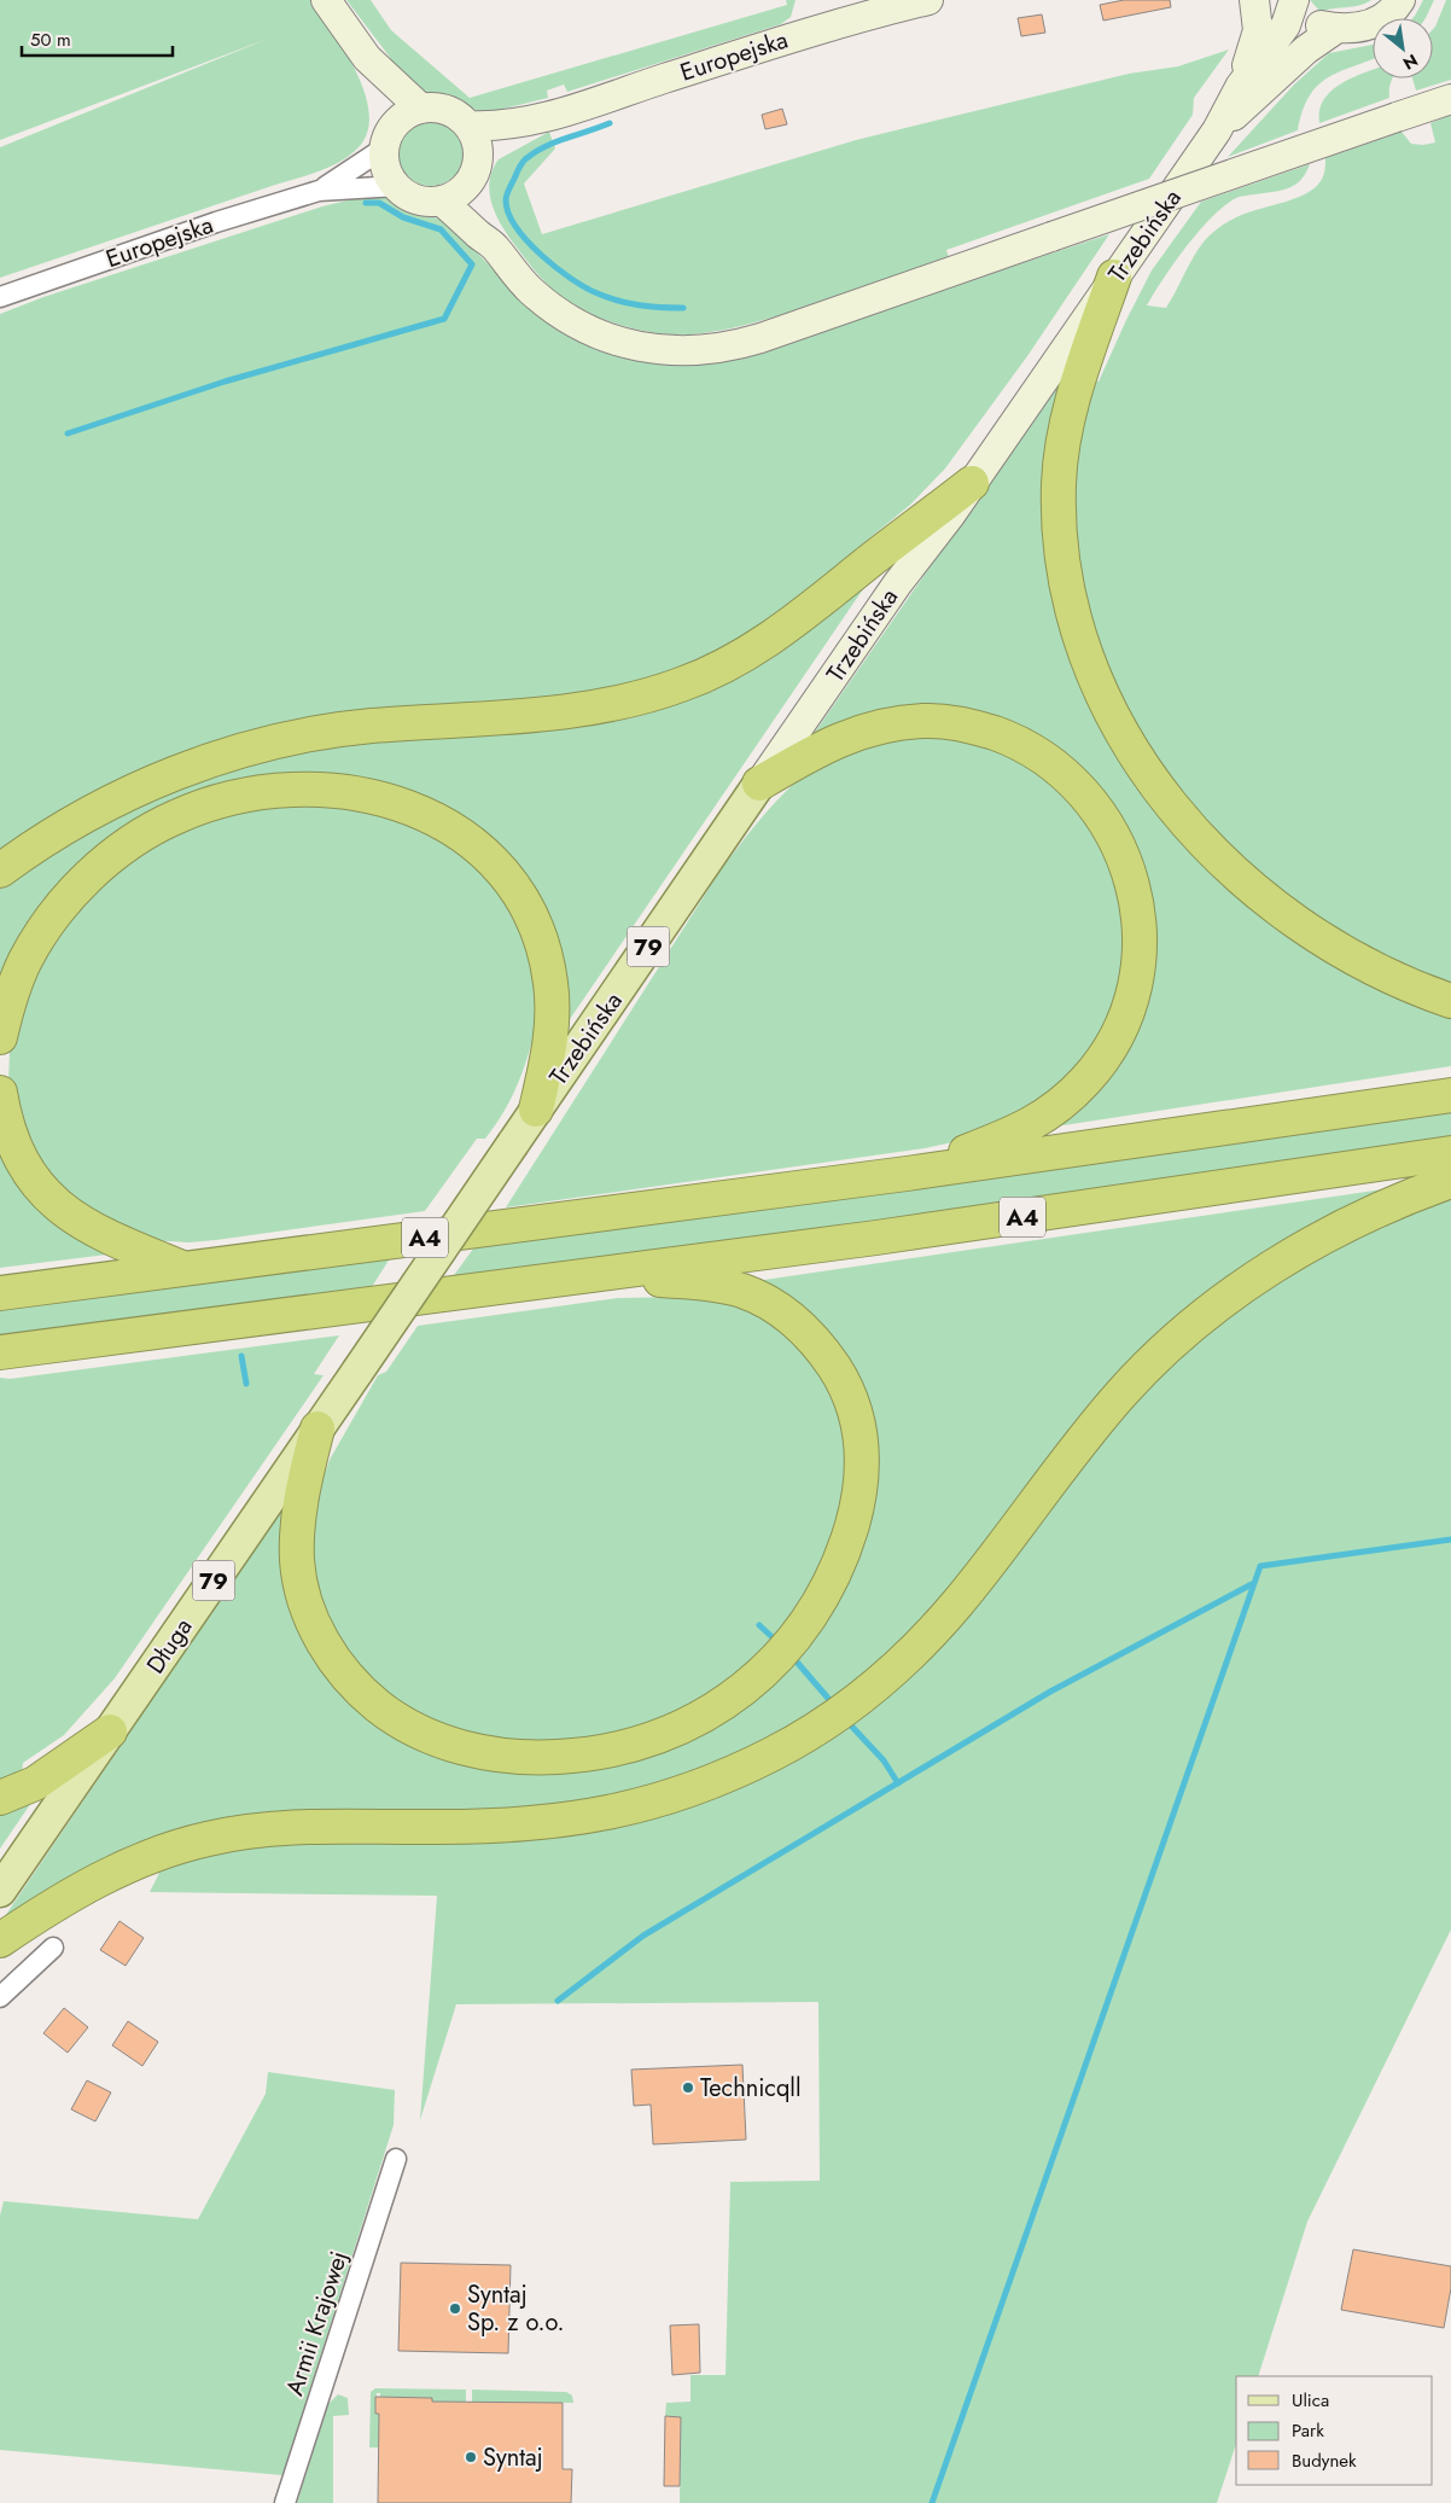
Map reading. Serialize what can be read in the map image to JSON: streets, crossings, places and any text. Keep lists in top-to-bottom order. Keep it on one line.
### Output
{"streets":{"highway":["A4"],"main road":["Europejska","Trzebińska","79","Długa"],"street":["Armii Krajowej"]},"crossings":[["Trzebińska","79"],["Trzebińska","Długa"]],"places":["Technicqll","Syntaj Sp. z o.o.","Syntaj"],"legend":["Ulica","Park","Budynek"],"scale_bar":"50 m","north":"bottom right"}
